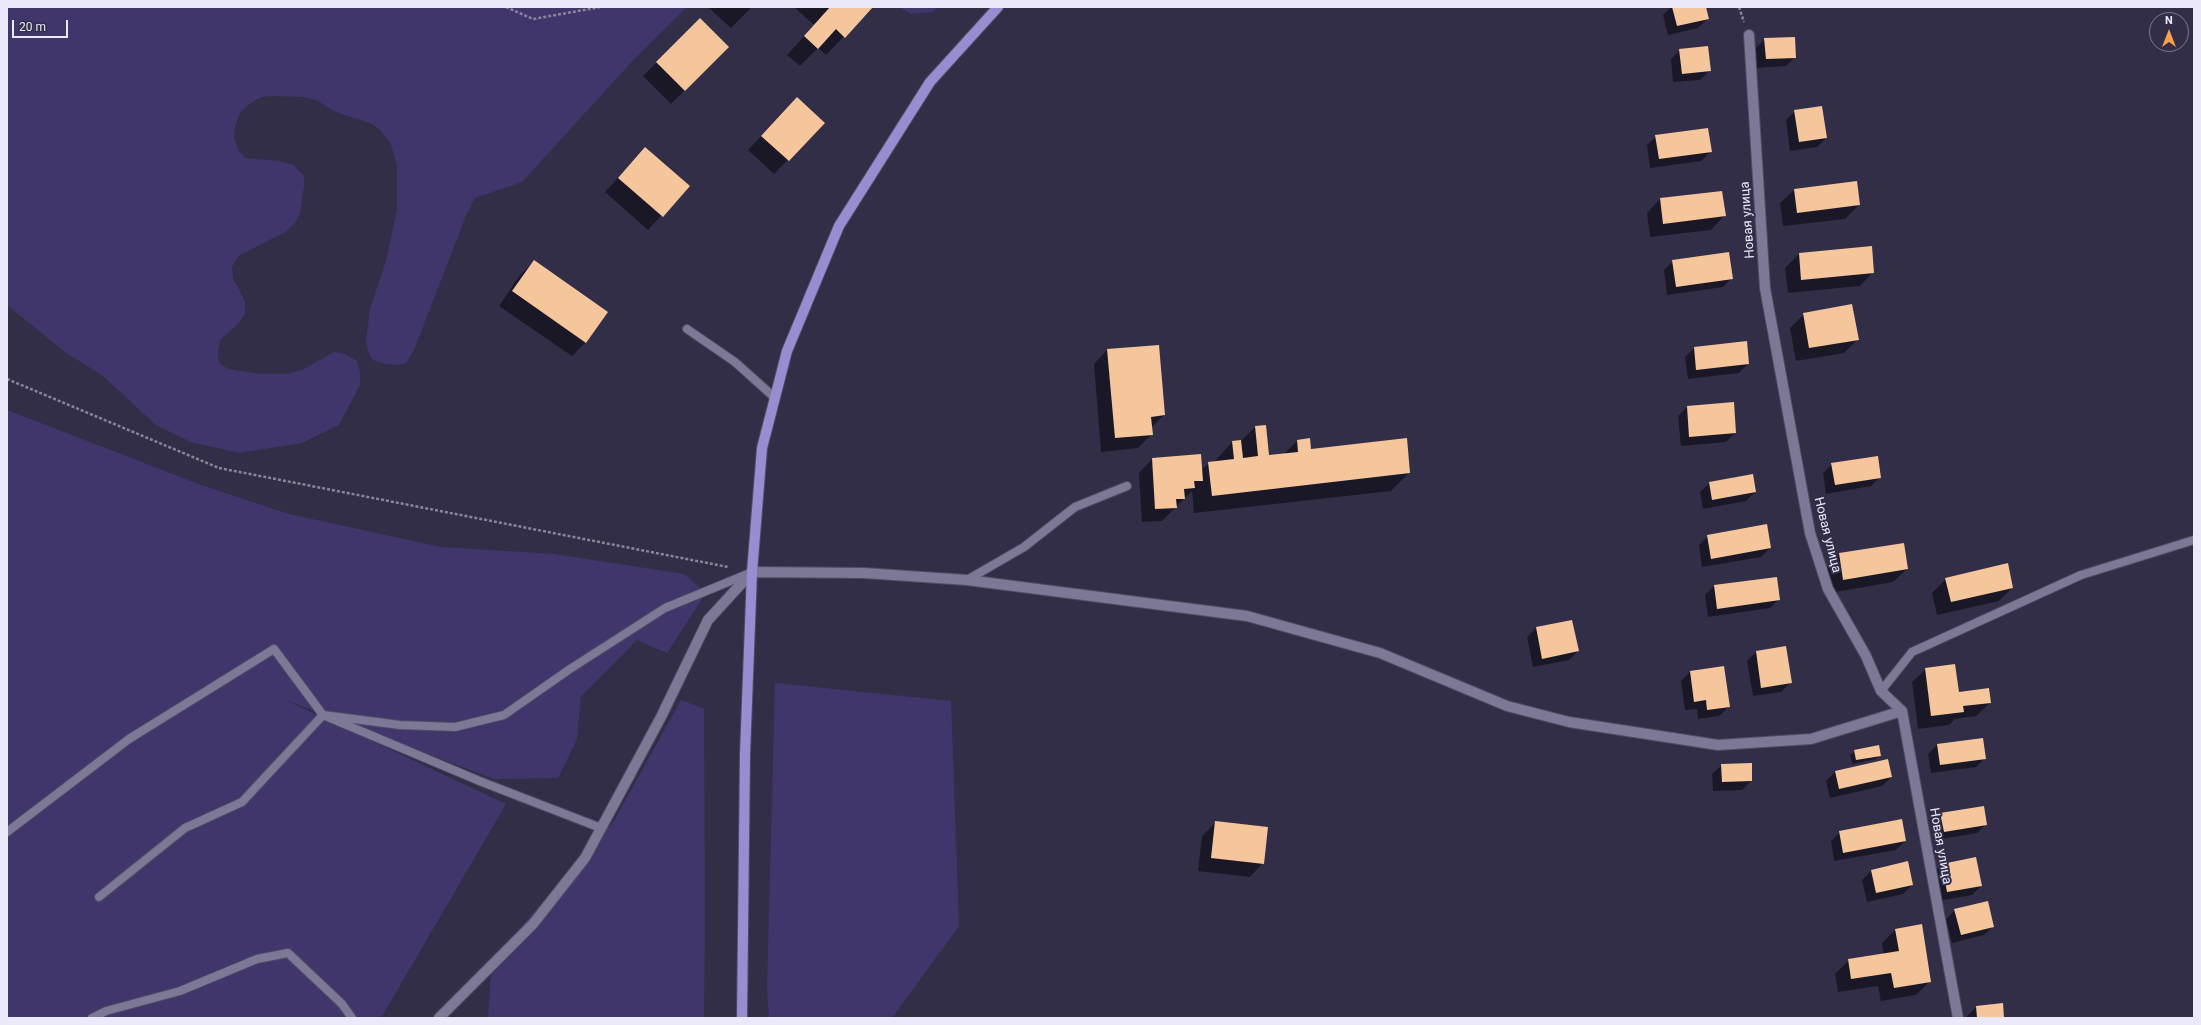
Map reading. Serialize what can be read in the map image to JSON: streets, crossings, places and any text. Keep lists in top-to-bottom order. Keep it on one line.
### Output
{"streets":{"street":["Новая улица"]},"scale_bar":"20 m","north":"top"}
